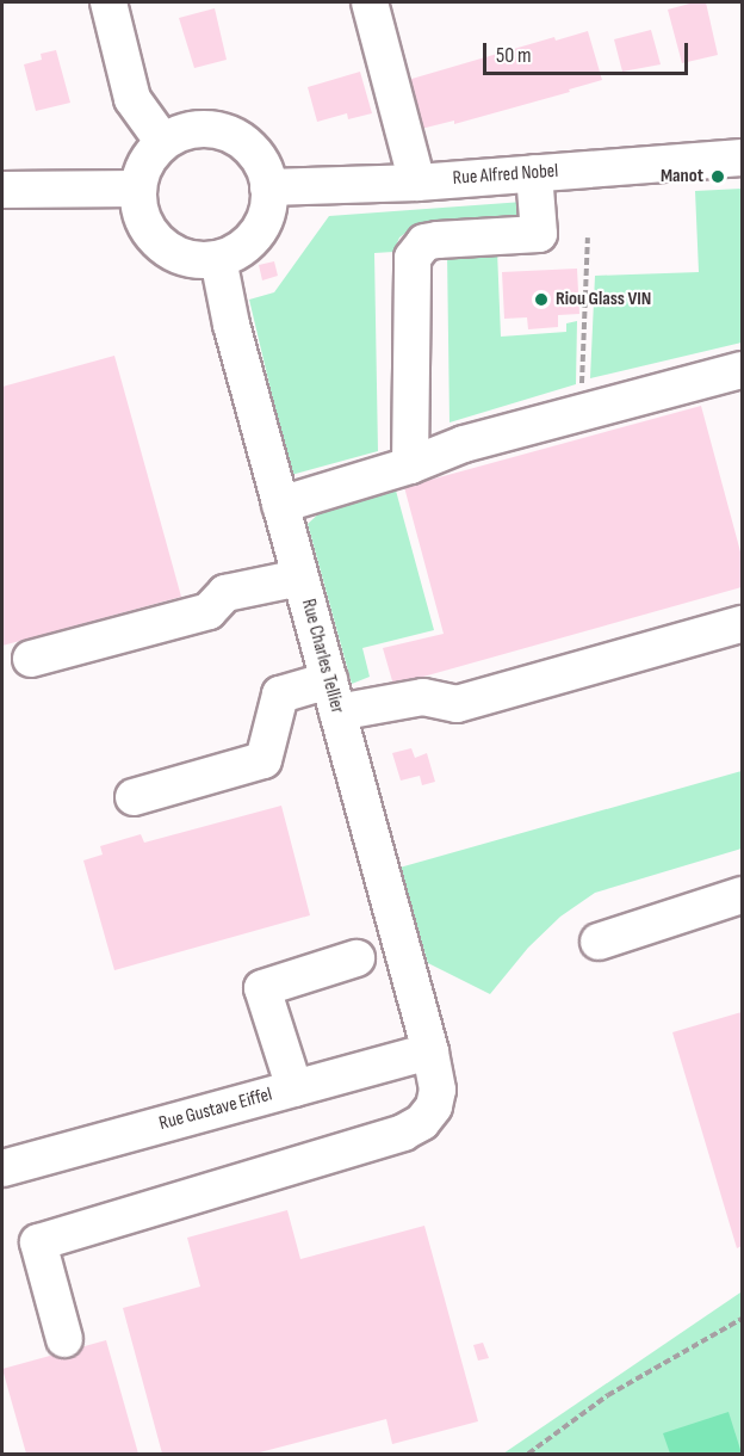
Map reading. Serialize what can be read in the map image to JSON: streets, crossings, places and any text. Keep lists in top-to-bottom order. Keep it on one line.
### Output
{"streets":{"street":["Rue Alfred Nobel","Rue Charles Tellier","Rue Gustave Eiffel"]},"crossings":[["Rue Alfred Nobel","Rue Charles Tellier"],["Rue Charles Tellier","Rue Gustave Eiffel"]],"places":["Manot","Riou Glass VIN"],"scale_bar":"50 m"}
